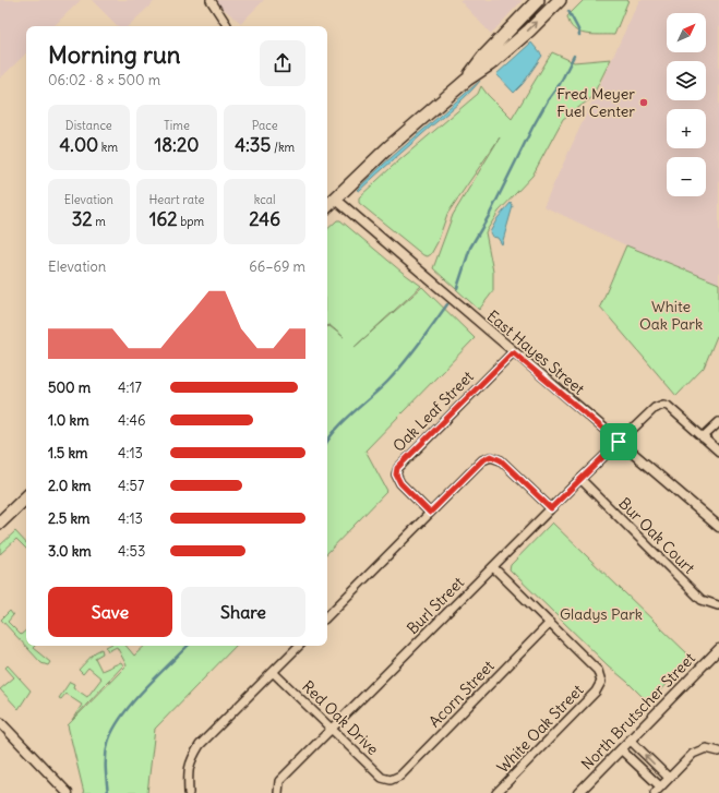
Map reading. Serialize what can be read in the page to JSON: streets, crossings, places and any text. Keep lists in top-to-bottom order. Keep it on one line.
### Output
{"streets":{"street":["East Hayes Street","Oak Leaf Street","Bur Oak Court","Burl Street","Acorn Street","North Brutscher Street","Red Oak Drive","White Oak Street"]},"crossings":[["East Hayes Street","Oak Leaf Street"],["East Hayes Street","Burl Street"],["Bur Oak Court","Burl Street"],["Burl Street","Red Oak Drive"],["Acorn Street","Red Oak Drive"],["Acorn Street","White Oak Street"]],"parks":["White Oak Park","Gladys Park"],"places":["Fred Meyer Fuel Center"],"north":"top right","page":{"map_buttons":["+","−"],"heading":["Morning run","06:02 · 8 × 500 m"],"stats":[["Distance","4.00 km"],["Time","18:20"],["Pace","4:35 /km"],["Elevation","32 m"],["Heart rate","162 bpm"],["kcal","246"]],"chart":["Elevation","66–69 m"],"list":[{"name":"500 m","note":"4:17"},{"name":"1.0 km","note":"4:46"},{"name":"1.5 km","note":"4:13"},{"name":"2.0 km","note":"4:57"},{"name":"2.5 km","note":"4:13"},{"name":"3.0 km","note":"4:53"}],"buttons":["Save","Share"]}}
